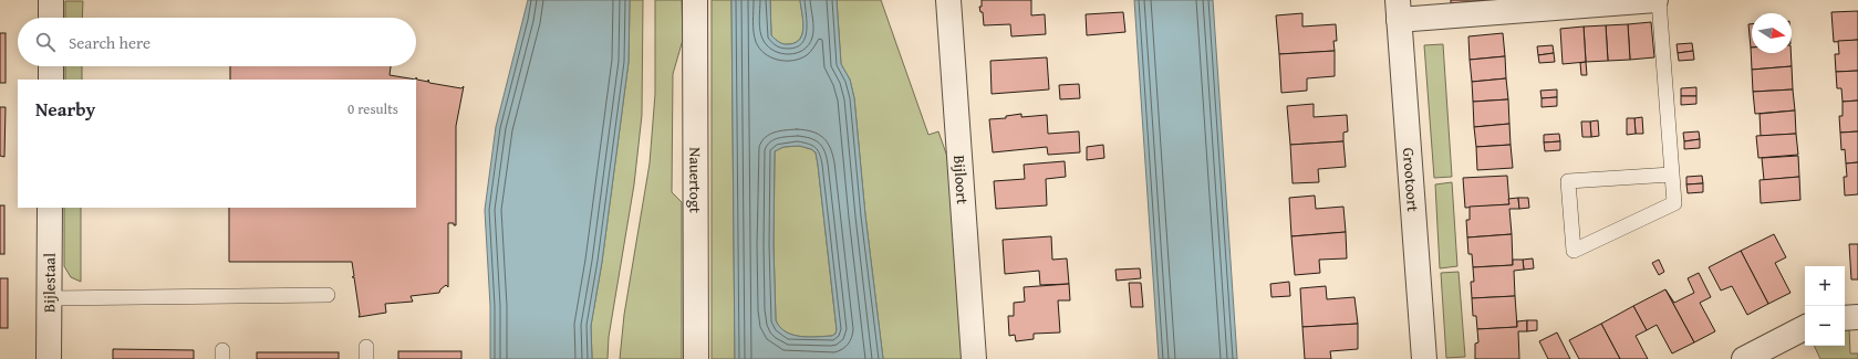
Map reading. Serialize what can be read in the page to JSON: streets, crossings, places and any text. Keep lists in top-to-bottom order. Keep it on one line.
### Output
{"streets":{"street":["Nauertogt","Bijloort","Grootoort","Bijlestaal"]},"north":"right","page":{"search":"Search here","heading":["Nearby","0 results"],"map_buttons":["+","−"]}}
